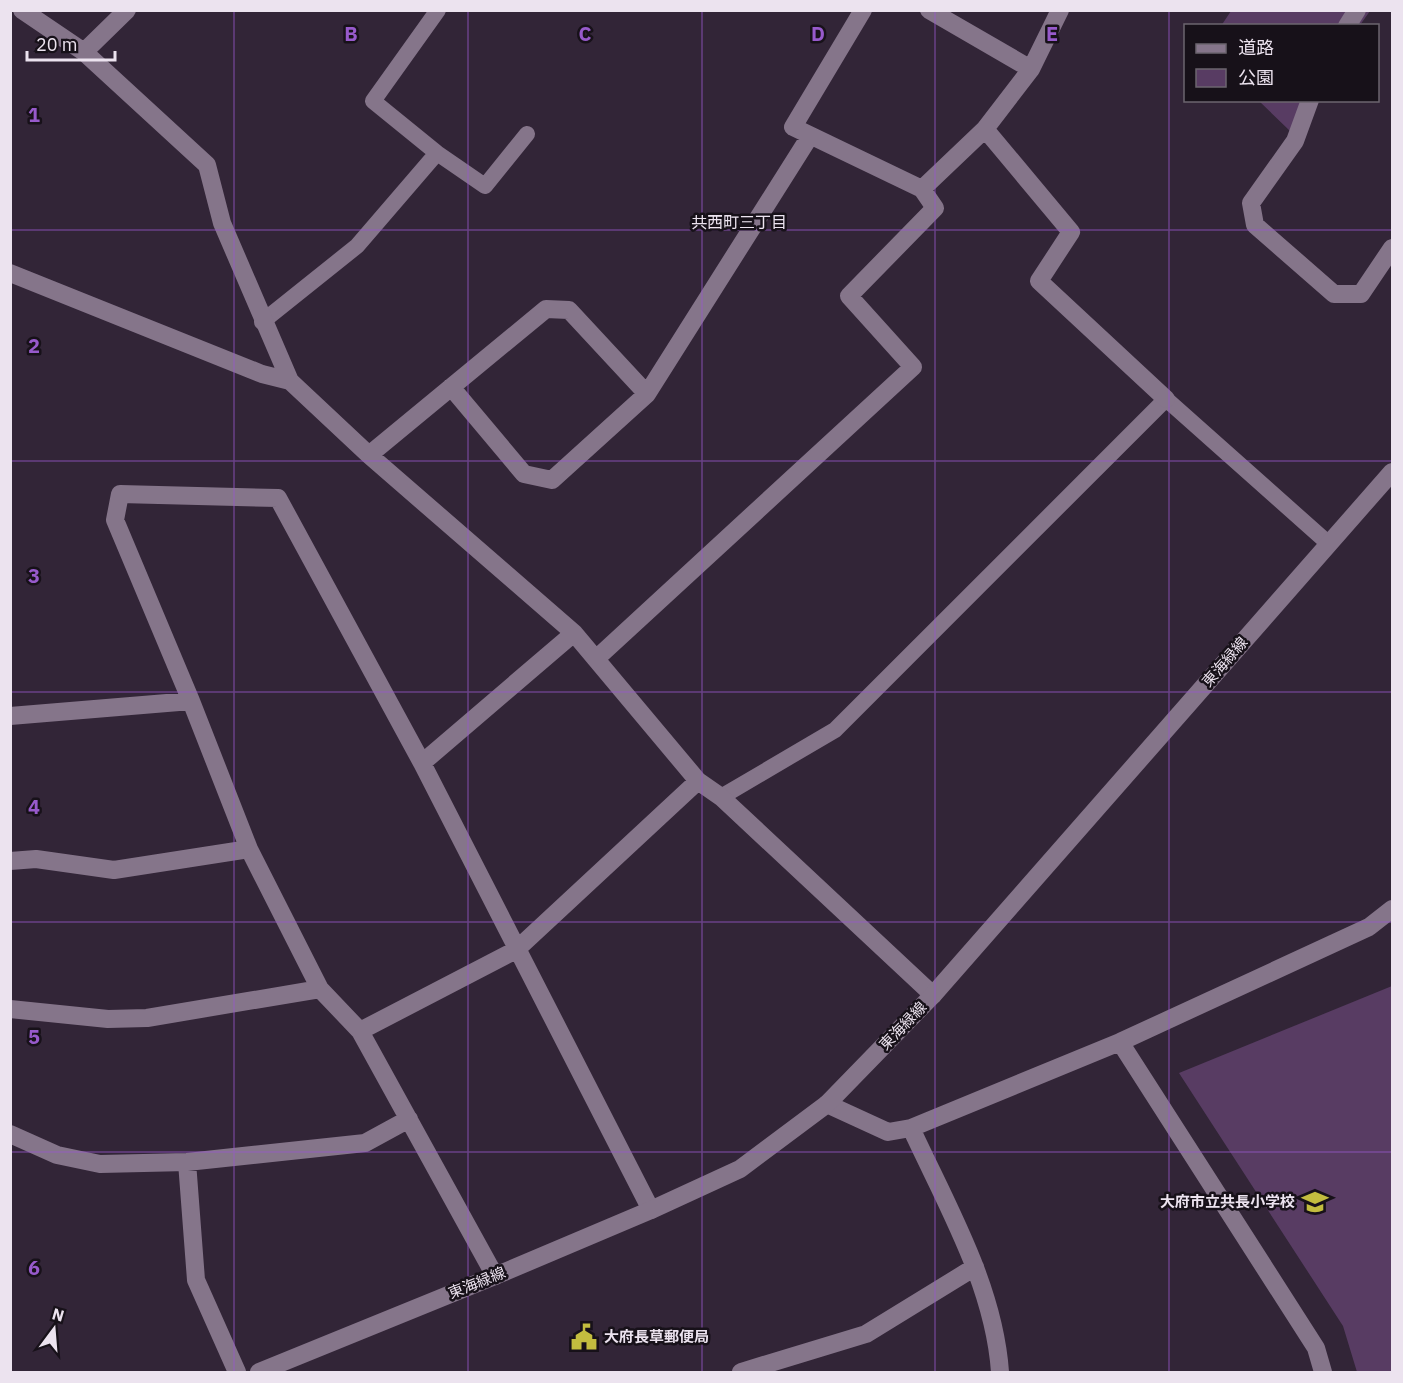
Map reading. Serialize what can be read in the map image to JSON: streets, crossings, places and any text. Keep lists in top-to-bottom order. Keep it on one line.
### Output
{"streets":{"street":["東海緑線"]},"districts":["共西町三丁目"],"places":{"school or university":["大府市立共長小学校"],"public building":["大府長草郵便局"]},"legend":["道路","公園"],"scale_bar":"20 m","north":"top","grid":{"columns":["B","C","D","E"],"rows":["1","2","3","4","5","6"]}}
